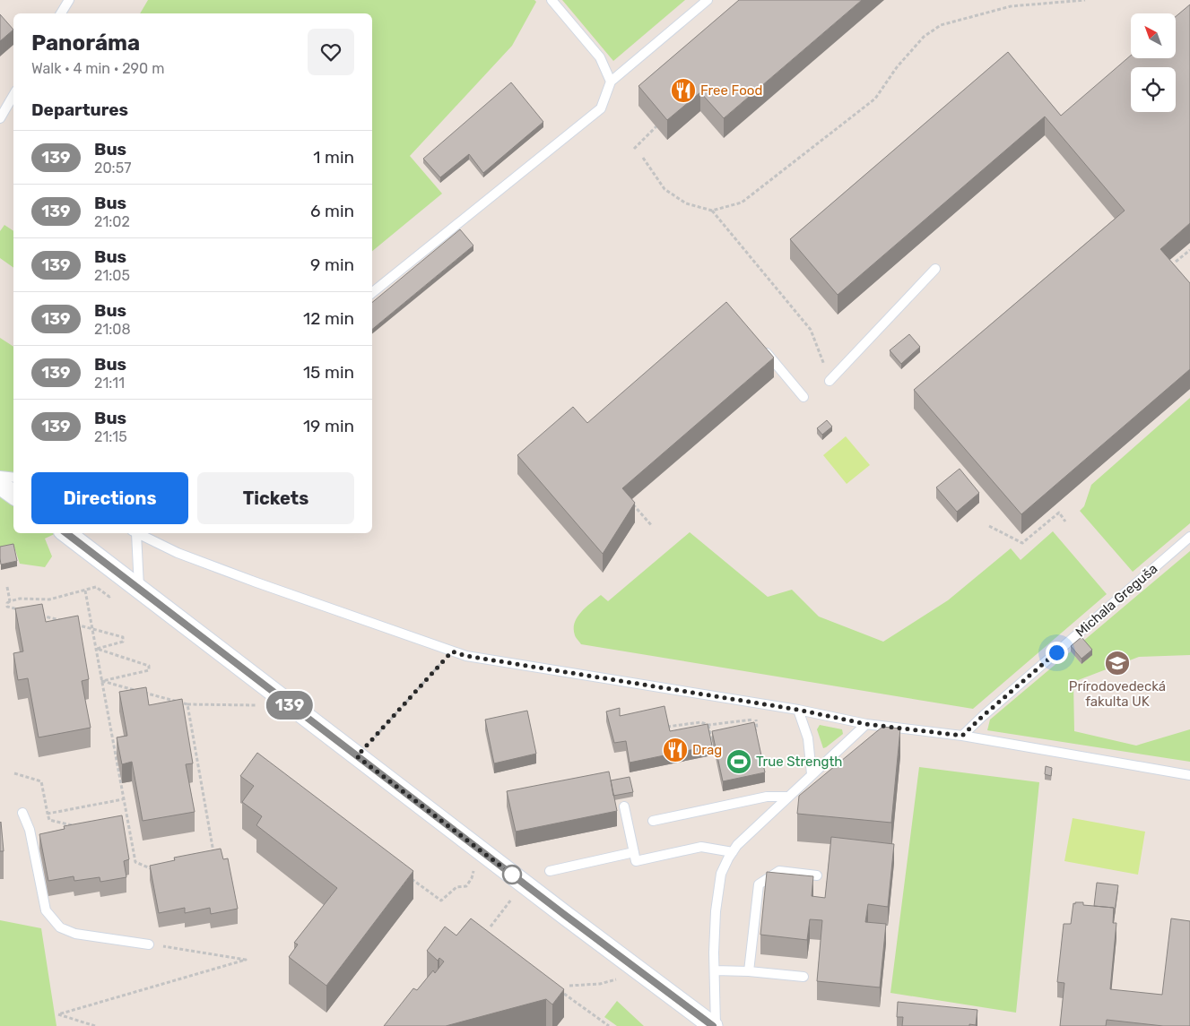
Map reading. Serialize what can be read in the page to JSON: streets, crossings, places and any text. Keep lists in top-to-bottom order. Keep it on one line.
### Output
{"streets":{"lane":["Michala Greguša"]},"places":{"restaurant":["Free Food","Drag"],"school or university":["Prírodovedecká fakulta UK"],"sports":["True Strength"]},"lines":["bus line 139"],"north":"top left","page":{"on_map":"139","heading":[["Panoráma","Walk · 4 min · 290 m"],"Departures"],"list":[{"mark":"139","name":"Bus","note":"20:57","value":"1 min"},{"mark":"139","name":"Bus","note":"21:02","value":"6 min"},{"mark":"139","name":"Bus","note":"21:05","value":"9 min"},{"mark":"139","name":"Bus","note":"21:08","value":"12 min"},{"mark":"139","name":"Bus","note":"21:11","value":"15 min"},{"mark":"139","name":"Bus","note":"21:15","value":"19 min"}],"buttons":["Directions","Tickets"]}}
